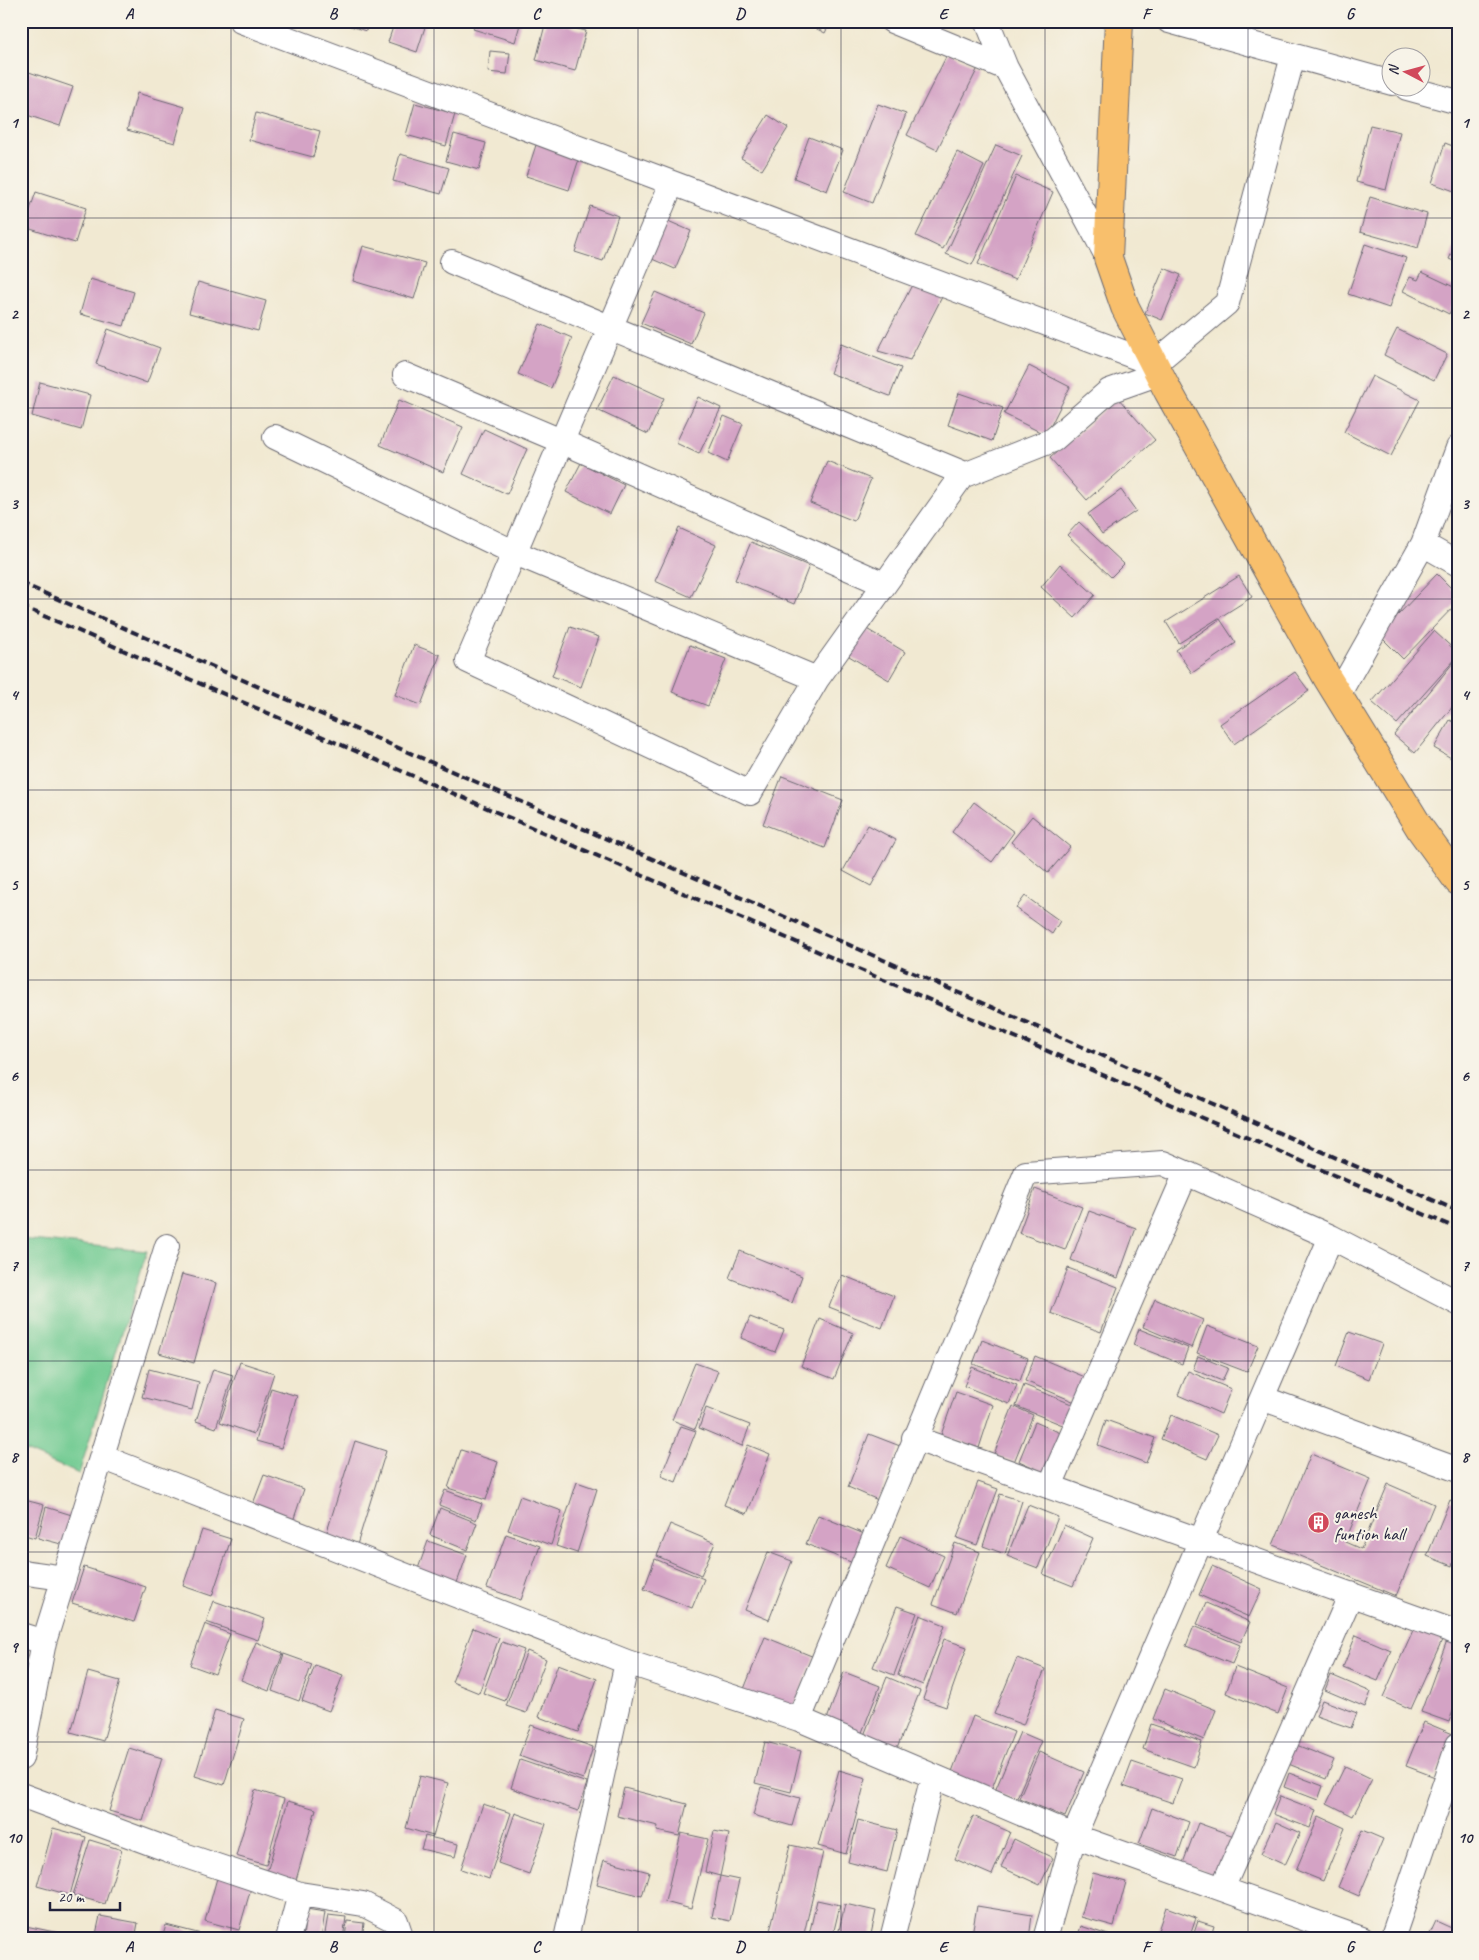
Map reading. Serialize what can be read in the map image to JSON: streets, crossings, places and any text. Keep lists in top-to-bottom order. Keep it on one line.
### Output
{"places":{"building":["ganesh funtion hall"]},"scale_bar":"20 m","north":"left","grid":{"columns":["A","B","C","D","E","F","G"],"rows":["1","2","3","4","5","6","7","8","9","10"]}}
